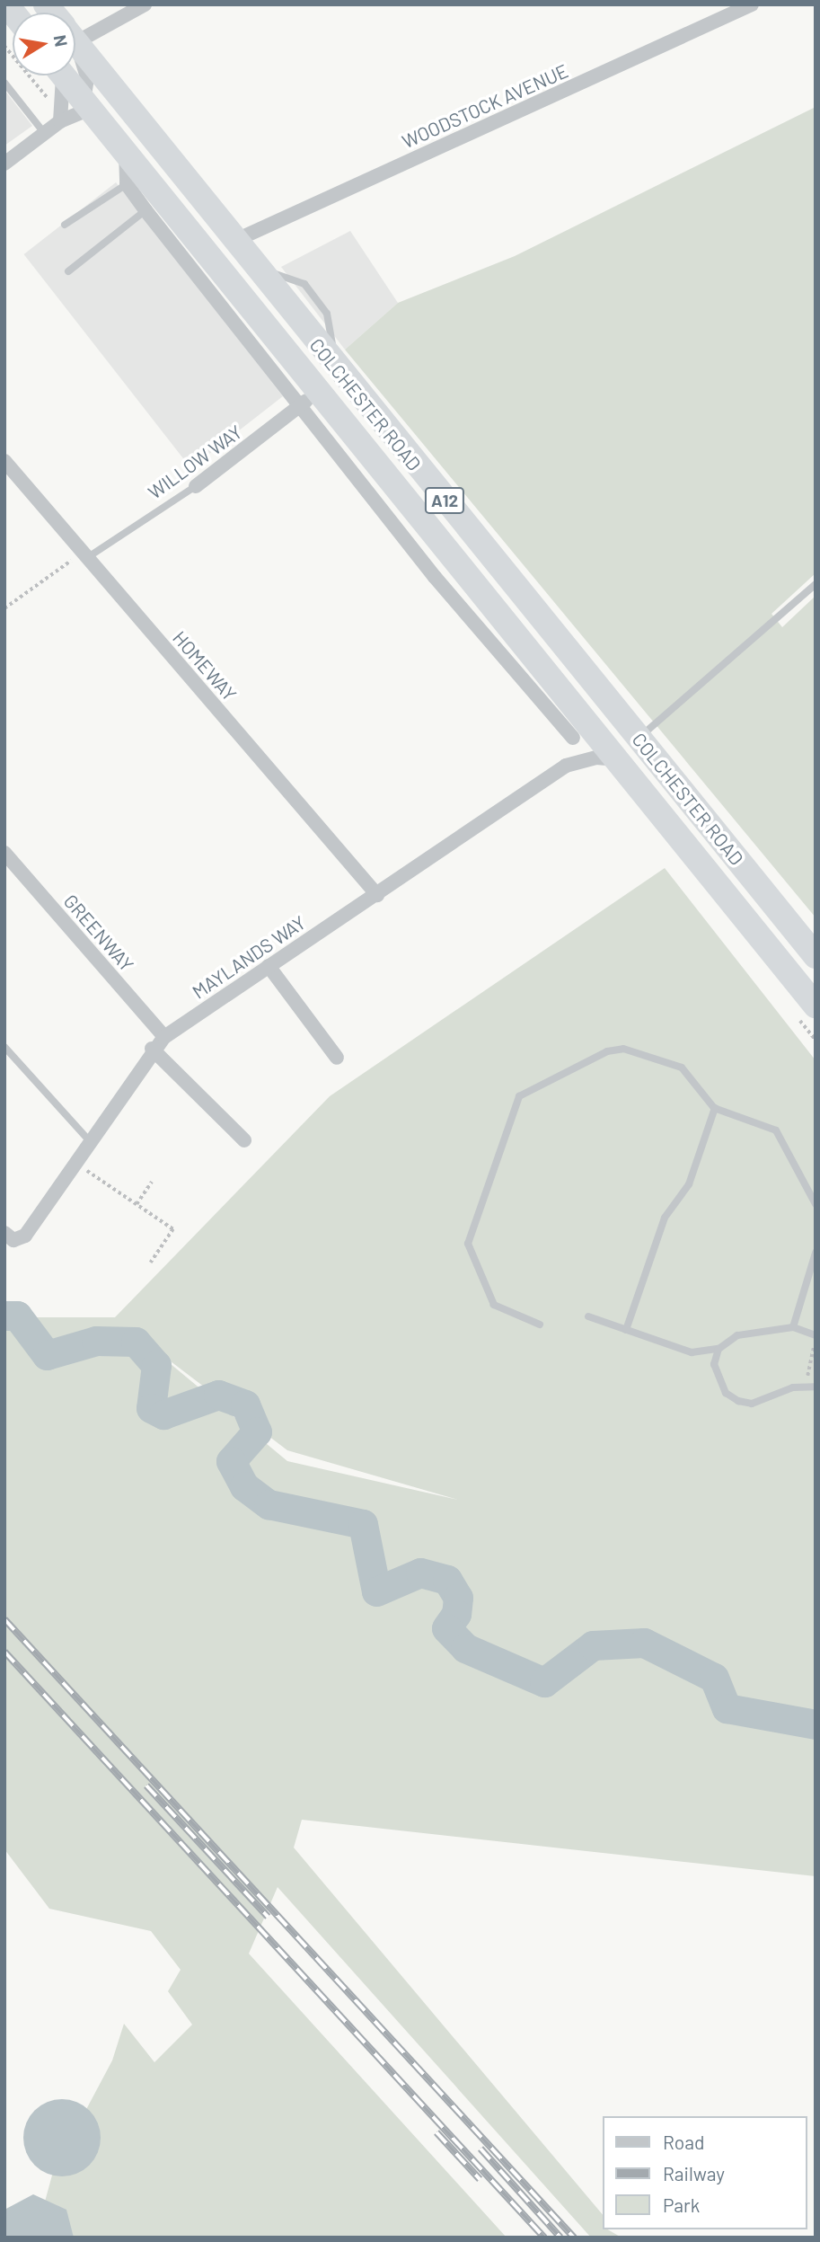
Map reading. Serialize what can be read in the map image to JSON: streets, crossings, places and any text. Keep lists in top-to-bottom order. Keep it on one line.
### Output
{"streets":{"highway":["COLCHESTER ROAD","A12"],"street":["WOODSTOCK AVENUE","WILLOW WAY","HOMEWAY","GREENWAY","MAYLANDS WAY"]},"crossings":[["WOODSTOCK AVENUE","COLCHESTER ROAD"],["COLCHESTER ROAD","WILLOW WAY"],["COLCHESTER ROAD","MAYLANDS WAY"],["WILLOW WAY","HOMEWAY"],["HOMEWAY","MAYLANDS WAY"],["GREENWAY","MAYLANDS WAY"]],"legend":["Road","Railway","Park"],"north":"right"}
